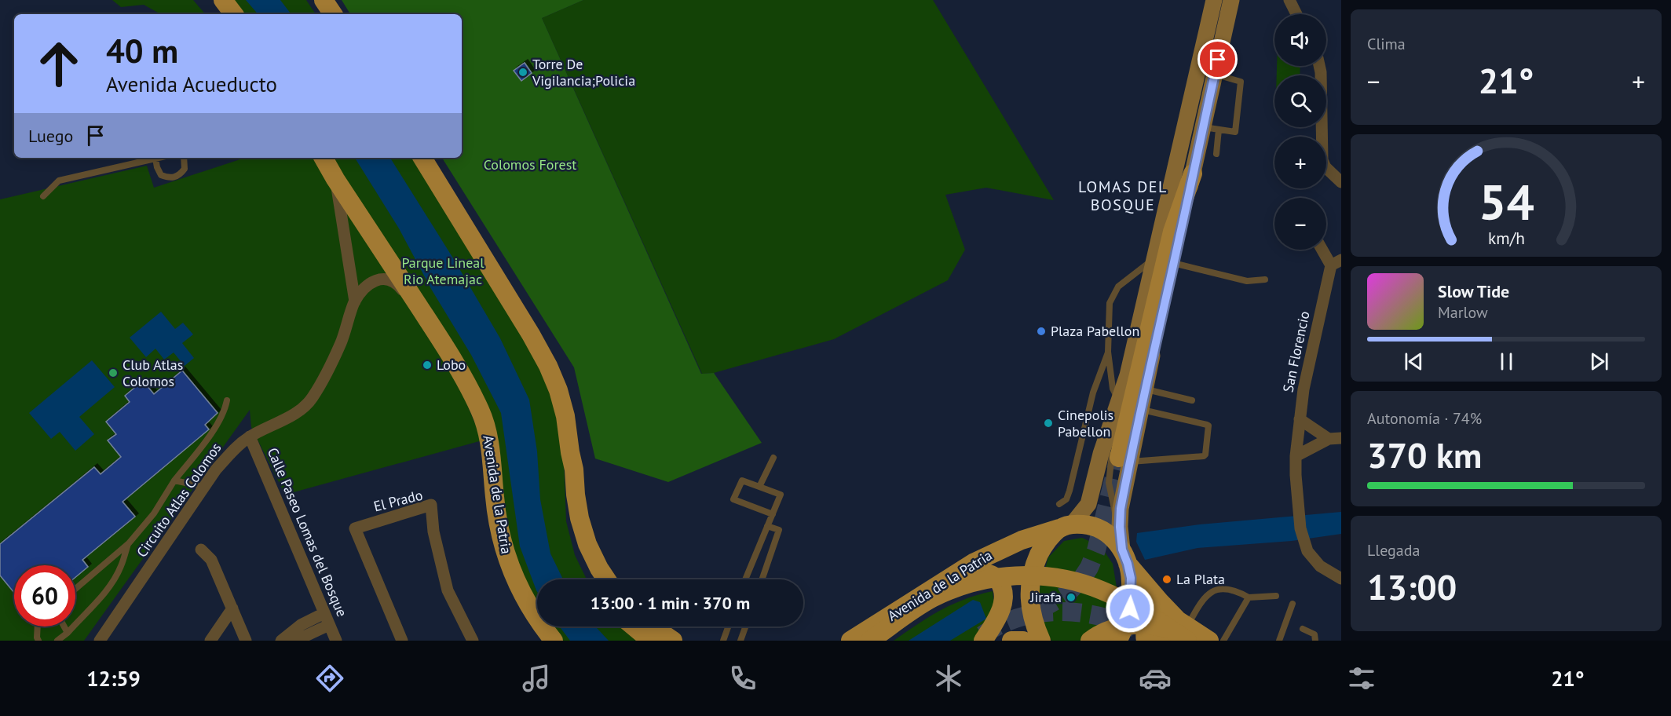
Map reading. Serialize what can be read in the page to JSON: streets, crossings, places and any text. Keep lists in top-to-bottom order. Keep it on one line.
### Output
{"streets":{"main road":["Avenida de la Patria"],"street":["San Florencio","Circuito Atlas Colomos","El Prado","Calle Paseo Lomas del Bosque"]},"crossings":[["Avenida de la Patria","Circuito Atlas Colomos"],["Circuito Atlas Colomos","Calle Paseo Lomas del Bosque"]],"districts":["LOMAS DEL BOSQUE"],"parks":["Colomos Forest","Parque Lineal Rio Atemajac"],"places":["Torre De Vigilancia;Policia","Plaza Pabellon","Lobo","Club Atlas Colomos","Cinepolis Pabellon","La Plata","Jirafa"],"page":{"tile":["Clima",["Autonomía · 74%","370 km"],["Llegada","13:00"]],"map_buttons":["+","−"],"turn":["40 m","Avenida Acueducto"],"heat":["−","21°","+"],"then":"Luego","song":["Slow Tide","Marlow"],"limit":"60","trip":"13:00 · 1 min · 370 m","tabs":["12:59","21°"],"gauge":["54","km/h"]}}
